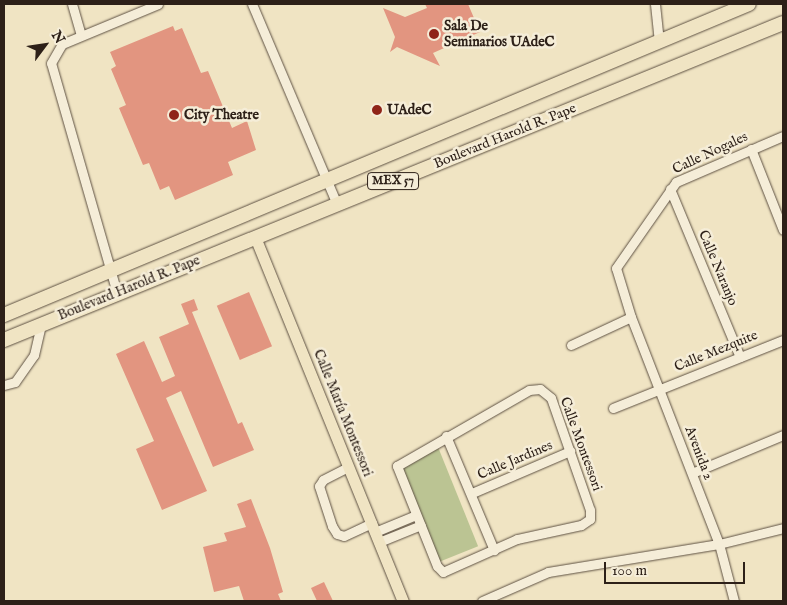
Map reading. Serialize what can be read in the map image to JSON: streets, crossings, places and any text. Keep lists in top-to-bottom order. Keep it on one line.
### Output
{"streets":{"highway":["Boulevard Harold R. Pape","MEX 57"],"main road":["Calle María Montessori"],"street":["Calle Nogales","Calle Naranjo","Calle Mezquite","Calle Montessori","Avenida 2","Calle Jardines"]},"crossings":[["Boulevard Harold R. Pape","Calle María Montessori"],["Calle Nogales","Calle Naranjo"],["Calle Nogales","Avenida 2"],["Calle Naranjo","Calle Mezquite"],["Calle Mezquite","Avenida 2"],["Calle Montessori","Calle Jardines"]],"places":["Sala De Seminarios UAdeC","UAdeC","City Theatre"],"scale_bar":"100 m","north":"top right"}
